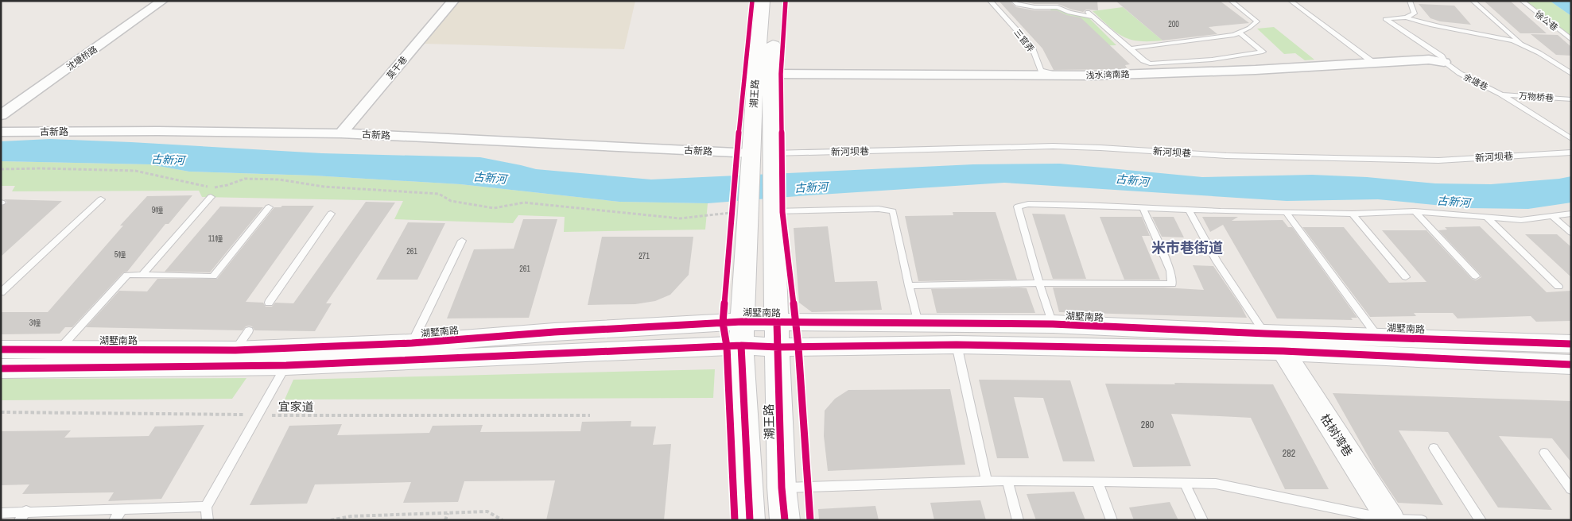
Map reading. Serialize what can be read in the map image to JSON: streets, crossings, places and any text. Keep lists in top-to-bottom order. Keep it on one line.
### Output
{"streets":{"main road":["潮王路","湖墅南路","枯树湾巷"],"street":["沈塘桥路","莫干巷","浅水湾南路","古新路"],"lane":["徐公巷","三官弄","余塘巷","万物桥巷","新河坝巷"],"path":["宜家道"]},"crossings":[["三官弄","浅水湾南路"],["莫干巷","古新路"],["浅水湾南路","余塘巷"],["浅水湾南路","潮王路"],["余塘巷","万物桥巷"],["潮王路","古新路"],["潮王路","新河坝巷"],["潮王路","湖墅南路"],["湖墅南路","枯树湾巷"]],"districts":["米市巷街道"],"water":["古新河"],"house_numbers":["200","9幢","11幢","261","5幢","271","261","3幢","280","282"]}
